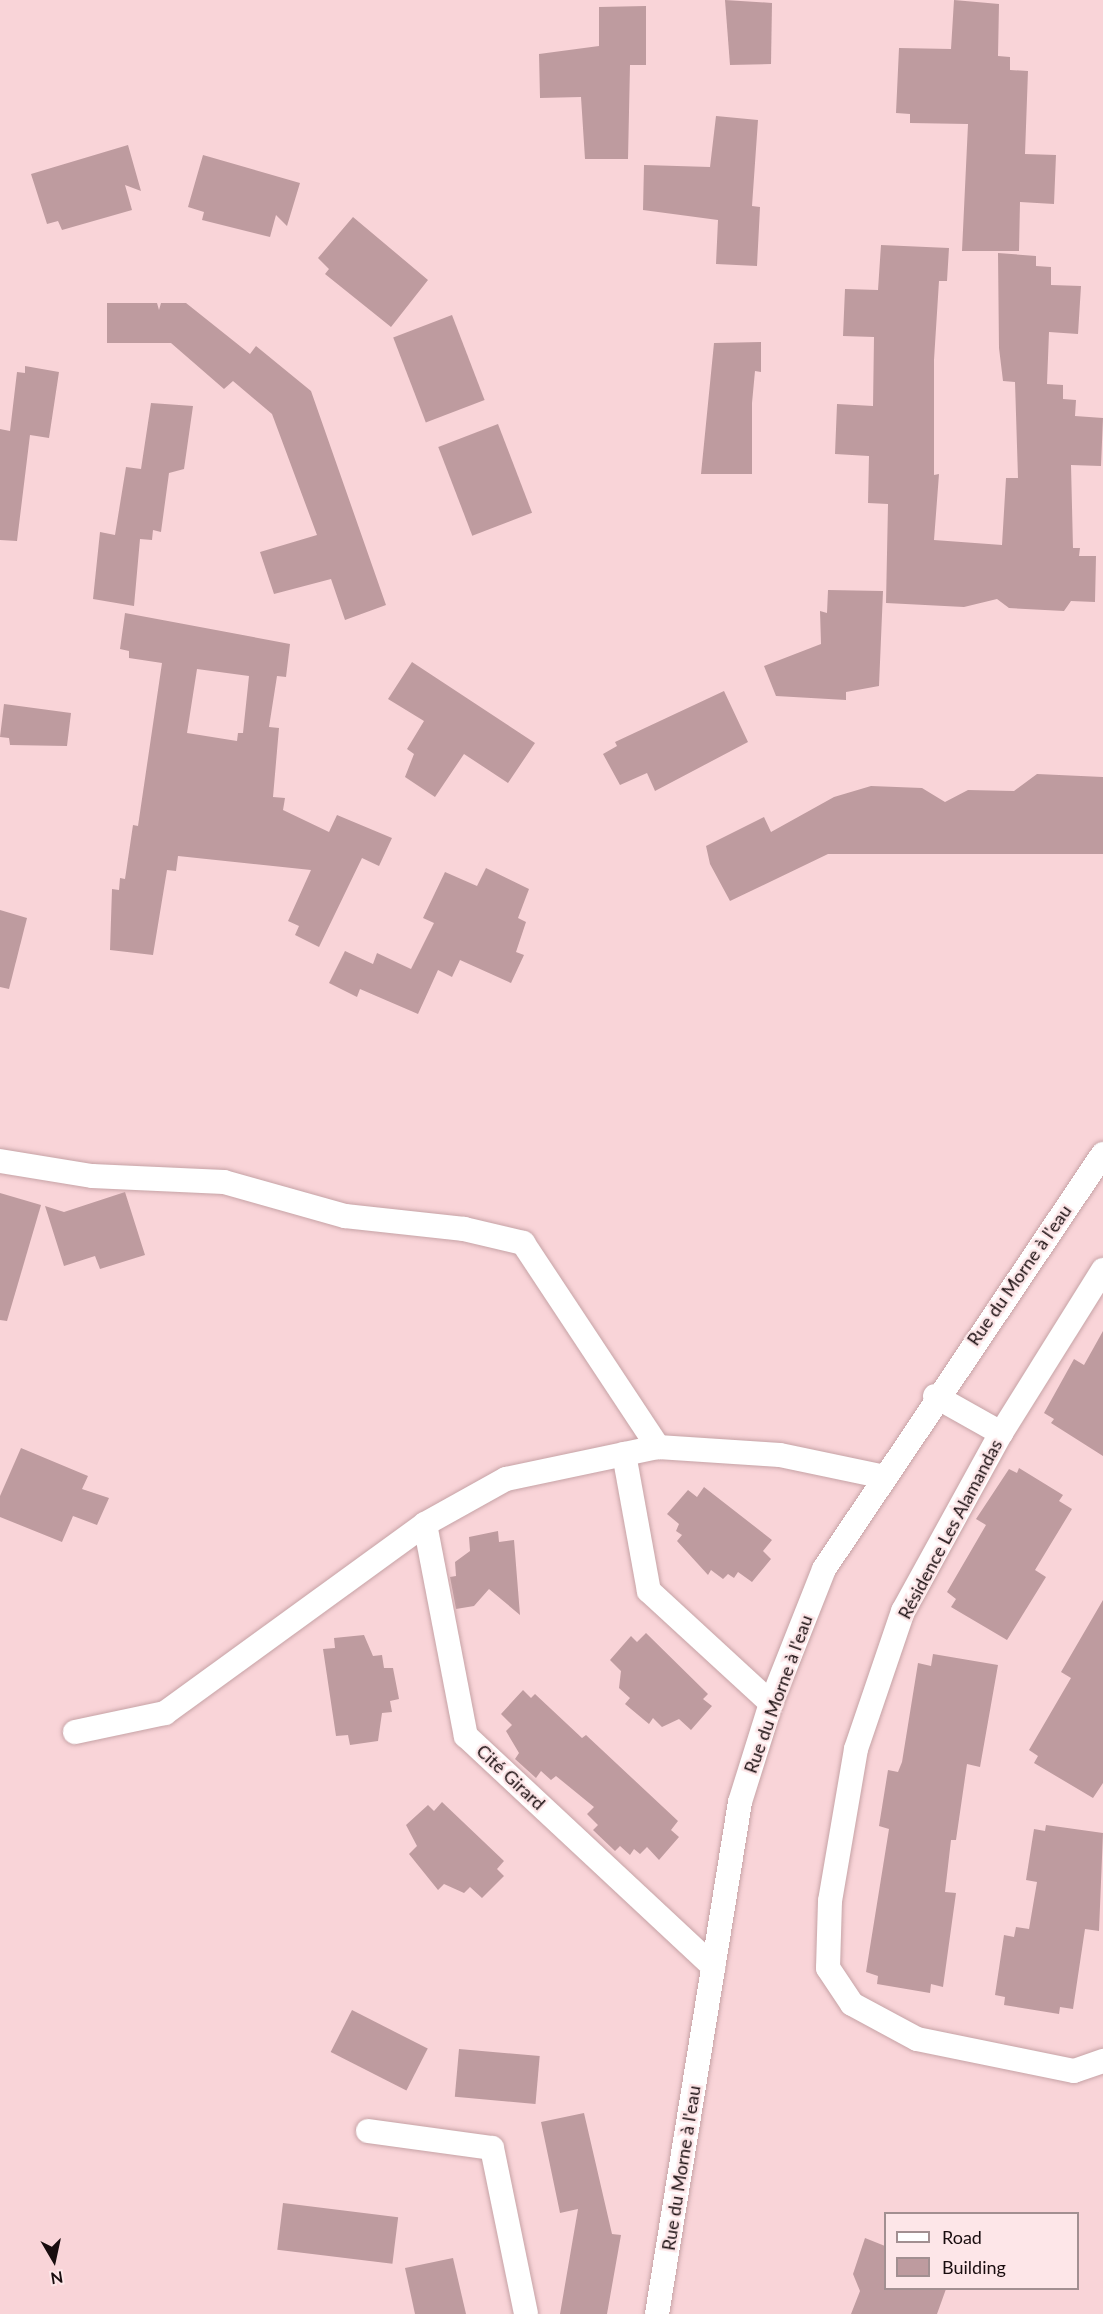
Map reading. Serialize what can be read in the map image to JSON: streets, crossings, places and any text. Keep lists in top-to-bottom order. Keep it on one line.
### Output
{"streets":{"street":["Rue du Morne à l'eau","Résidence Les Alamandas","Cité Girard"]},"crossings":[["Rue du Morne à l'eau","Cité Girard"]],"legend":["Road","Building"],"north":"bottom"}
